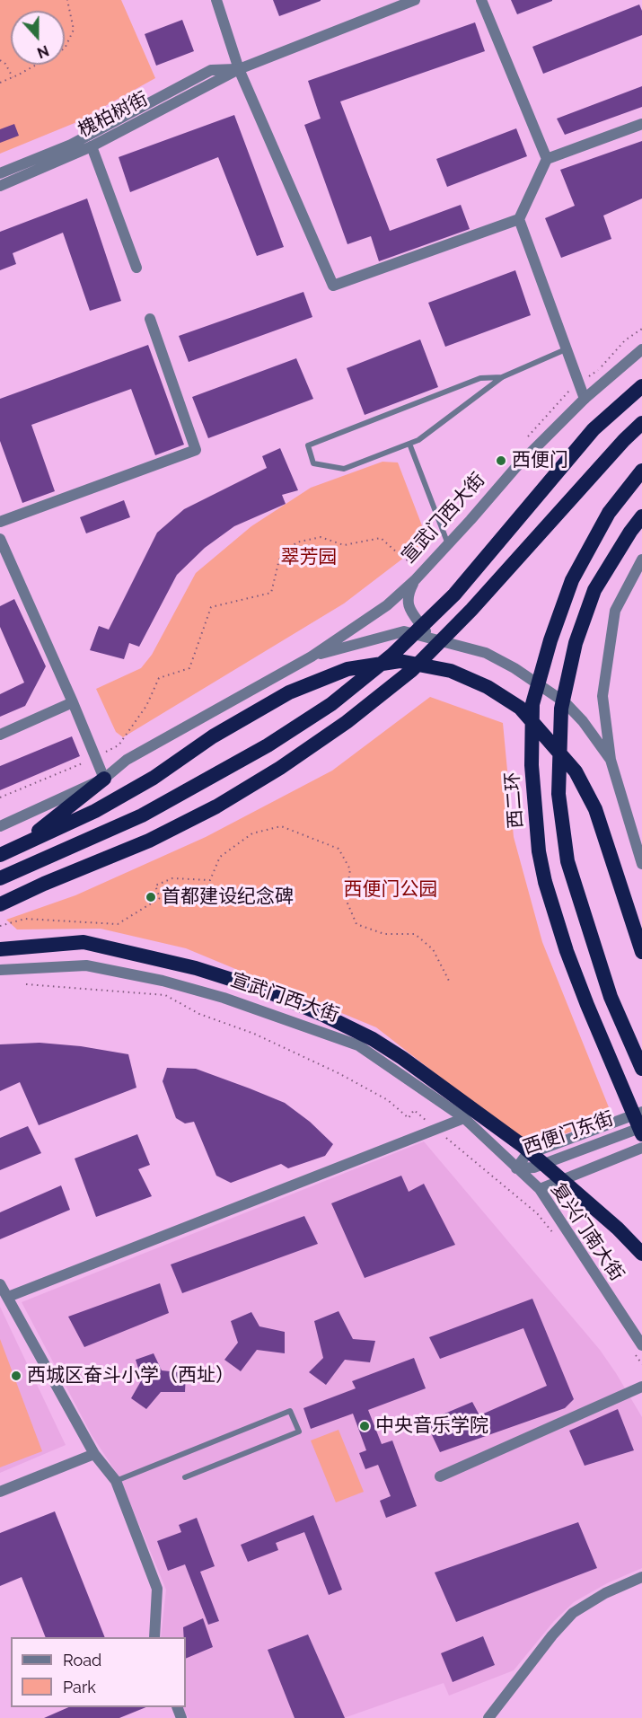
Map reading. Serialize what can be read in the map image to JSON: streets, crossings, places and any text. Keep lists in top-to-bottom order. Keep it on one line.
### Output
{"streets":{"highway":["西二环"],"street":["槐柏树街","宣武门西大街","西便门东街","复兴门南大街"]},"crossings":[["宣武门西大街","西便门东街"],["宣武门西大街","复兴门南大街"],["西便门东街","复兴门南大街"]],"parks":["翠芳园","西便门公园"],"places":["西便门","首都建设纪念碑","西城区奋斗小学（西址）","中央音乐学院"],"legend":["Road","Park"],"north":"bottom"}
